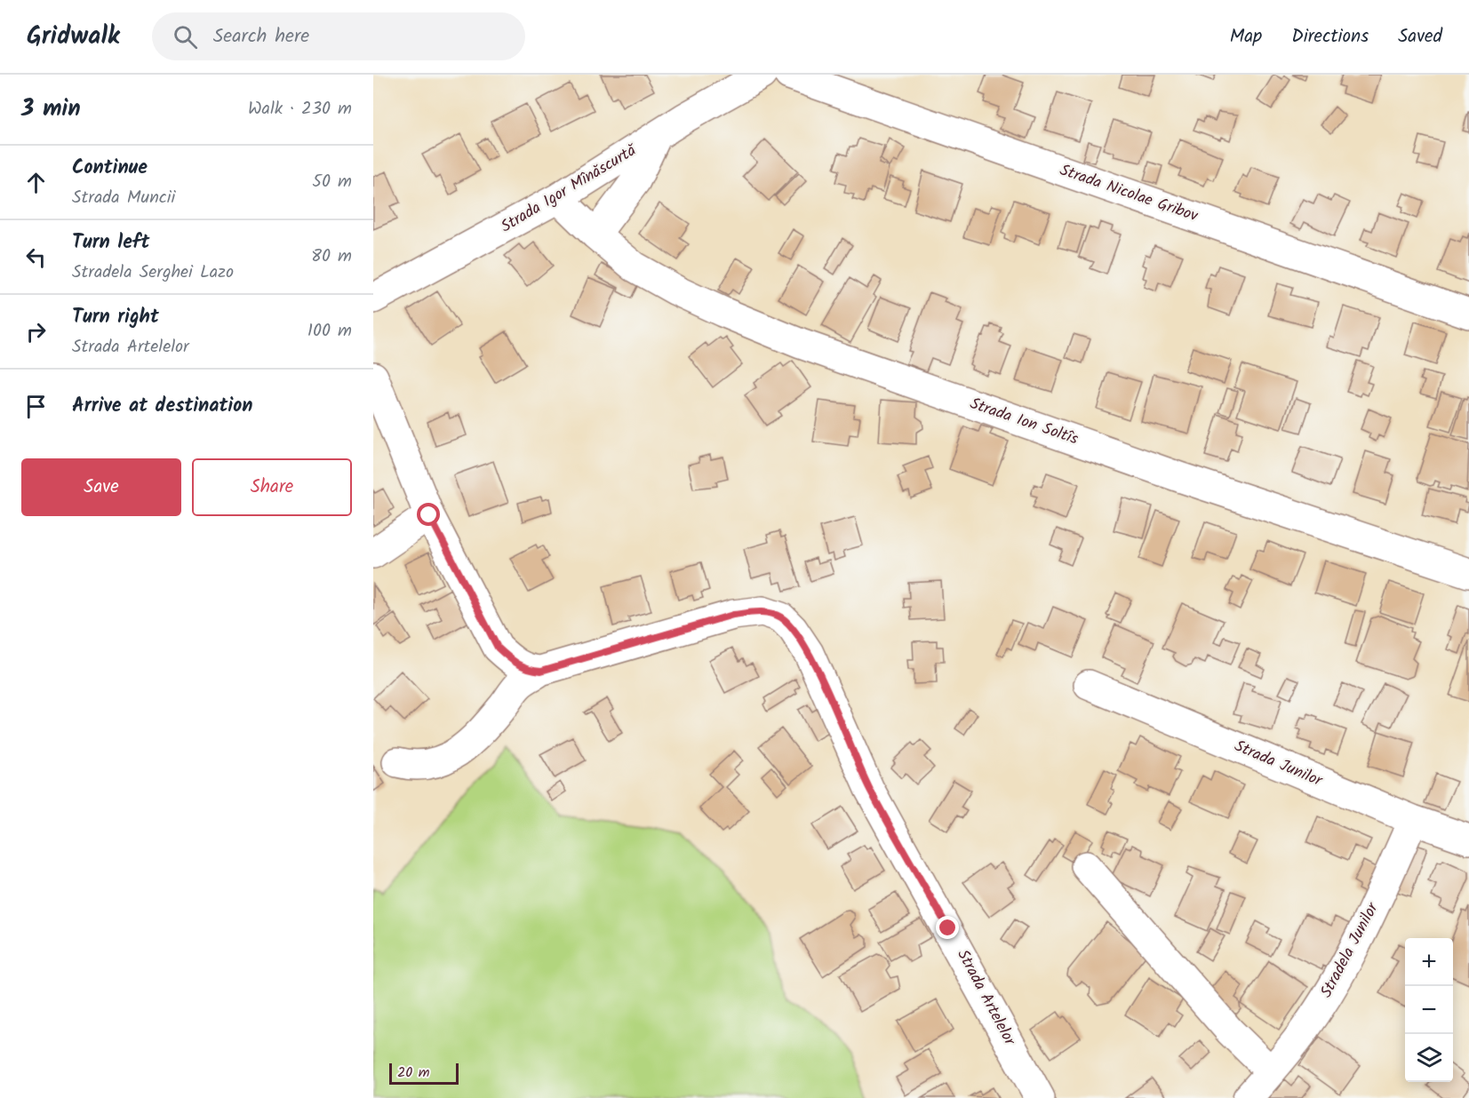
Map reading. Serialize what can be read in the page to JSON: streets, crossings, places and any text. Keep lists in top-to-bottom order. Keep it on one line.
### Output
{"streets":{"street":["Strada Igor Mînăscurtă","Strada Nicolae Gribov","Strada Ion Soltîs","Strada Junilor","Stradela Junilor","Strada Artelelor"]},"crossings":[["Strada Igor Mînăscurtă","Strada Ion Soltîs"],["Strada Junilor","Stradela Junilor"]],"scale_bar":"20 m","page":{"header":"Gridwalk","search":"Search here","nav":["Map","Directions","Saved"],"heading":["3 min","Walk · 230 m"],"list":[["Continue","Strada Muncii","50 m"],["Turn left","Stradela Serghei Lazo","80 m"],["Turn right","Strada Artelelor","100 m"],"Arrive at destination"],"buttons":["Save","Share"],"map_buttons":["+","−"],"scale":"20 m"}}
